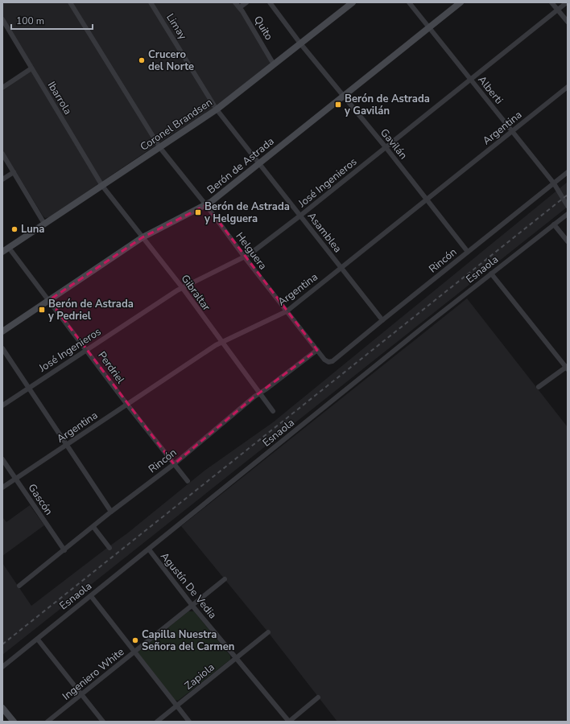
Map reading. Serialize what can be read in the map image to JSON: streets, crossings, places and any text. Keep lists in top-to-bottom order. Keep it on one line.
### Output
{"streets":{"street":["Limay","Quito","Alberti","Ibarrola","Coronel Brandsen","Argentina","Gavilán","Berón de Astrada","José Ingenieros","Asamblea","Helguera","Rincón","Esnaola","Gibraltar","Perdriel","Gascón","Agustín De Vedia","Ingeniero White","Zapiola"]},"crossings":[["Limay","Coronel Brandsen"],["Limay","Asamblea"],["Quito","Coronel Brandsen"],["Alberti","Argentina"],["Alberti","Berón de Astrada"],["Alberti","José Ingenieros"],["Alberti","Rincón"],["Ibarrola","Coronel Brandsen"],["Ibarrola","Gibraltar"],["Coronel Brandsen","Gavilán"],["Coronel Brandsen","Asamblea"],["Coronel Brandsen","Helguera"],["Coronel Brandsen","Gibraltar"],["Coronel Brandsen","Perdriel"],["Argentina","Gavilán"],["Argentina","Asamblea"],["Argentina","Helguera"],["Argentina","Gibraltar"],["Argentina","Perdriel"],["Argentina","Gascón"],["Gavilán","Berón de Astrada"],["Gavilán","José Ingenieros"],["Gavilán","Rincón"],["Berón de Astrada","Asamblea"],["Berón de Astrada","Helguera"],["Berón de Astrada","Gibraltar"],["Berón de Astrada","Perdriel"],["José Ingenieros","Asamblea"],["José Ingenieros","Helguera"],["José Ingenieros","Gibraltar"],["José Ingenieros","Perdriel"],["Asamblea","Rincón"],["Helguera","Rincón"],["Rincón","Gibraltar"],["Rincón","Perdriel"],["Rincón","Gascón"],["Esnaola","Agustín De Vedia"],["Agustín De Vedia","Ingeniero White"],["Agustín De Vedia","Zapiola"]],"places":{"other":["Crucero del Norte","Luna","Capilla Nuestra Señora del Carmen"],"transit":["Berón de Astrada y Gavilán","Berón de Astrada y Helguera","Berón de Astrada y Pedriel"]},"scale_bar":"100 m"}
